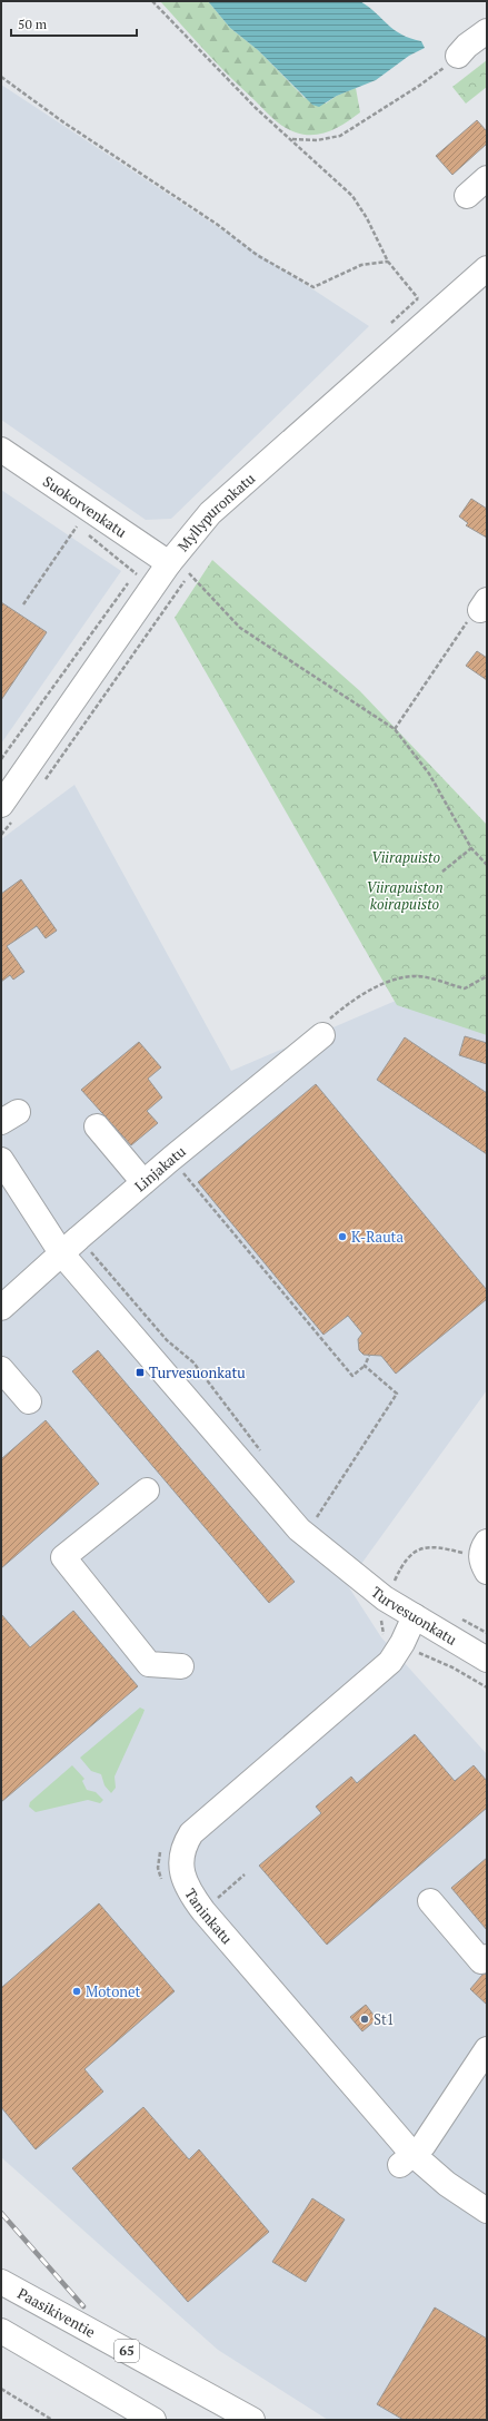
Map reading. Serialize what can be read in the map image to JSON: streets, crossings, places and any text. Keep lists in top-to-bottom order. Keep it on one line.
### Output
{"streets":{"main road":["Suokorvenkatu","Myllypuronkatu","Linjakatu","Turvesuonkatu","Taninkatu","Paasikiventie","65"]},"crossings":[["Suokorvenkatu","Myllypuronkatu"],["Linjakatu","Turvesuonkatu"],["Turvesuonkatu","Taninkatu"]],"parks":["Viirapuisto","Viirapuiston koirapuisto"],"places":{"other":["K-Rauta","Motonet","St1"],"transit":["Turvesuonkatu"]},"scale_bar":"50 m"}
